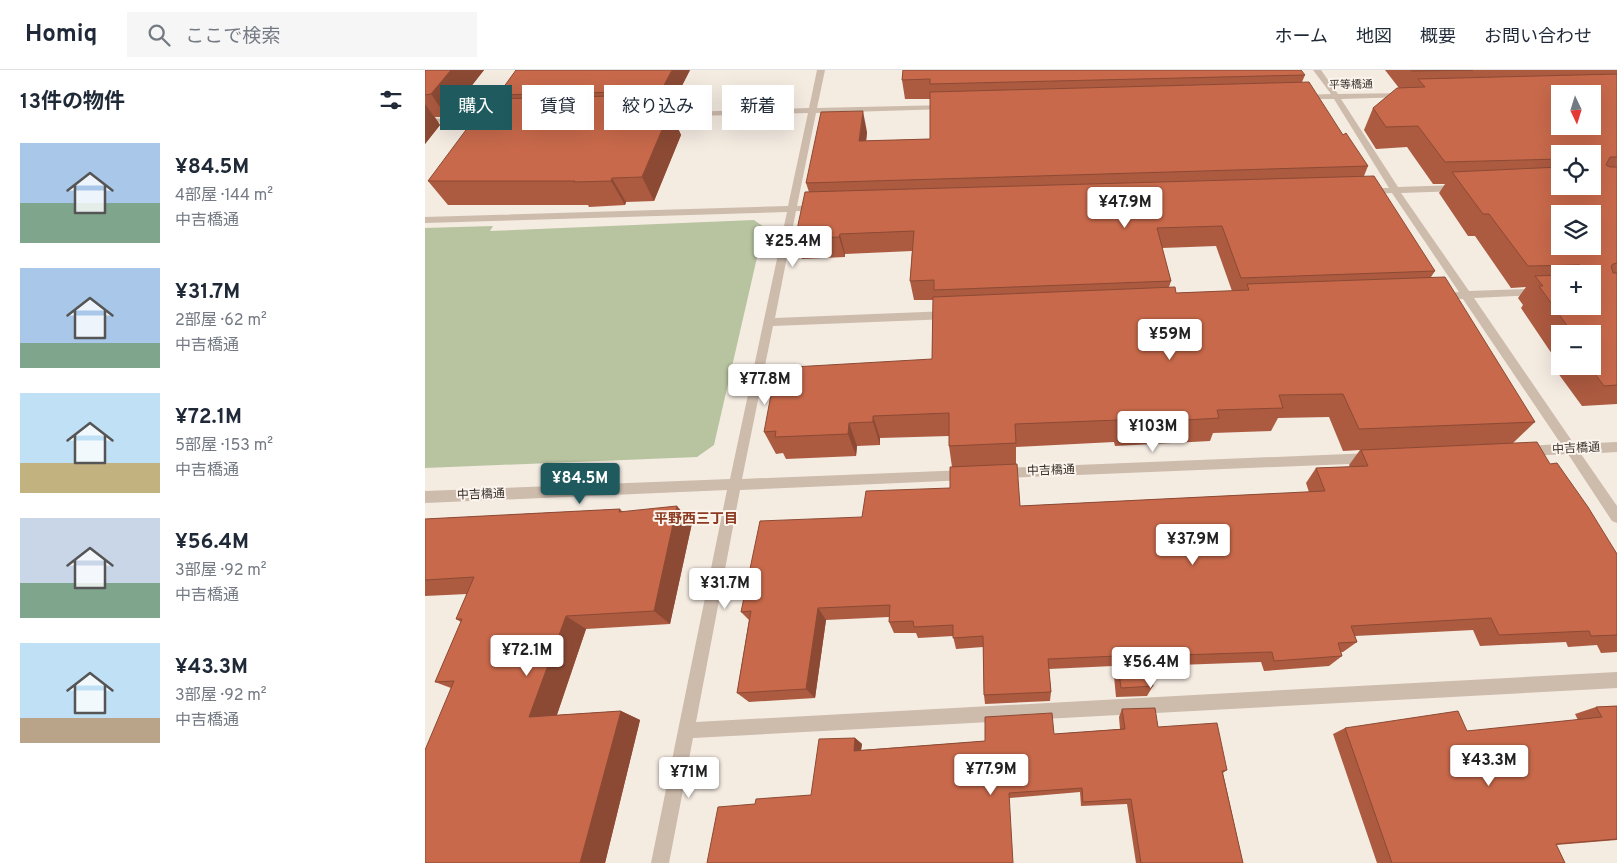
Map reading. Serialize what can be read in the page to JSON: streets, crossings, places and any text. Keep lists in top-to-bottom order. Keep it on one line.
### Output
{"streets":{"street":["平等橋通","中吉橋通"]},"districts":["平野西三丁目"],"north":"bottom","page":{"header":"Homiq","search":"ここで検索","nav":["ホーム","地図","概要","お問い合わせ"],"heading":"13件の物件","map_buttons":["+","−"],"chip":["購入","賃貸","絞り込み","新着"],"list":[{"name":"¥84.5M","note":"4部屋 · 144 m² · 中吉橋通"},{"name":"¥31.7M","note":"2部屋 · 62 m² · 中吉橋通"},{"name":"¥72.1M","note":"5部屋 · 153 m² · 中吉橋通"},{"name":"¥56.4M","note":"3部屋 · 92 m² · 中吉橋通"},{"name":"¥43.3M","note":"3部屋 · 92 m² · 中吉橋通"}],"price":["¥47.9M","¥25.4M","¥59M","¥77.8M","¥103M","¥84.5M","¥37.9M","¥31.7M","¥72.1M","¥56.4M","¥43.3M","¥77.9M","¥71M"]}}
